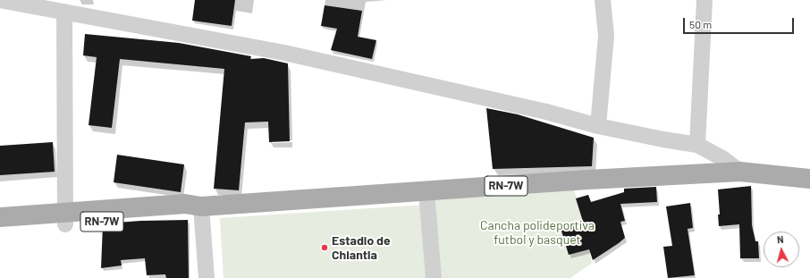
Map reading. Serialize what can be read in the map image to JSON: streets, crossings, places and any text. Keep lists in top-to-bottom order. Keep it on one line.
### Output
{"streets":{"main road":["RN-7W"]},"parks":["Cancha polideportiva futbol y basquet"],"places":["Estadio de Chiantla"],"scale_bar":"50 m","north":"top"}
